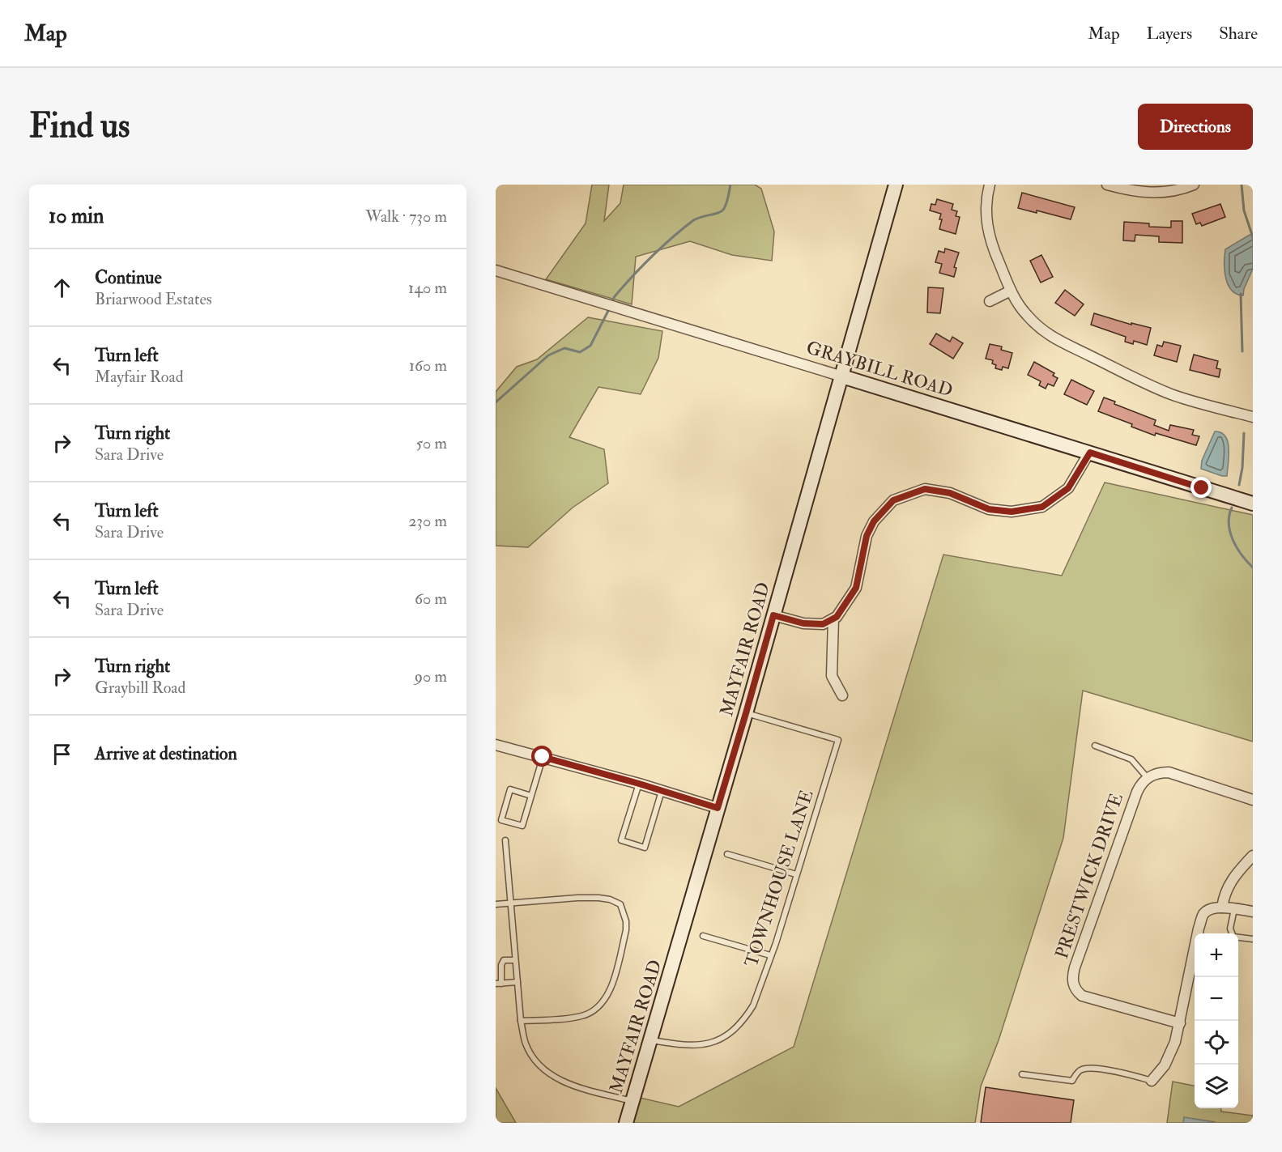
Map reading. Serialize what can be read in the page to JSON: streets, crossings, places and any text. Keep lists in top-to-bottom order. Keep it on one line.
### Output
{"streets":{"street":["GRAYBILL ROAD","MAYFAIR ROAD","PRESTWICK DRIVE"],"lane":["TOWNHOUSE LANE"]},"crossings":[["GRAYBILL ROAD","MAYFAIR ROAD"],["MAYFAIR ROAD","TOWNHOUSE LANE"]],"page":{"header":"Map","nav":["Map","Layers","Share"],"buttons":"Directions","title":"Find us","heading":["10 min","Walk · 730 m"],"list":[["Continue","Briarwood Estates","140 m"],["Turn left","Mayfair Road","160 m"],["Turn right","Sara Drive","50 m"],["Turn left","Sara Drive","230 m"],["Turn left","Sara Drive","60 m"],["Turn right","Graybill Road","90 m"],"Arrive at destination"],"map_buttons":["+","−"]}}
